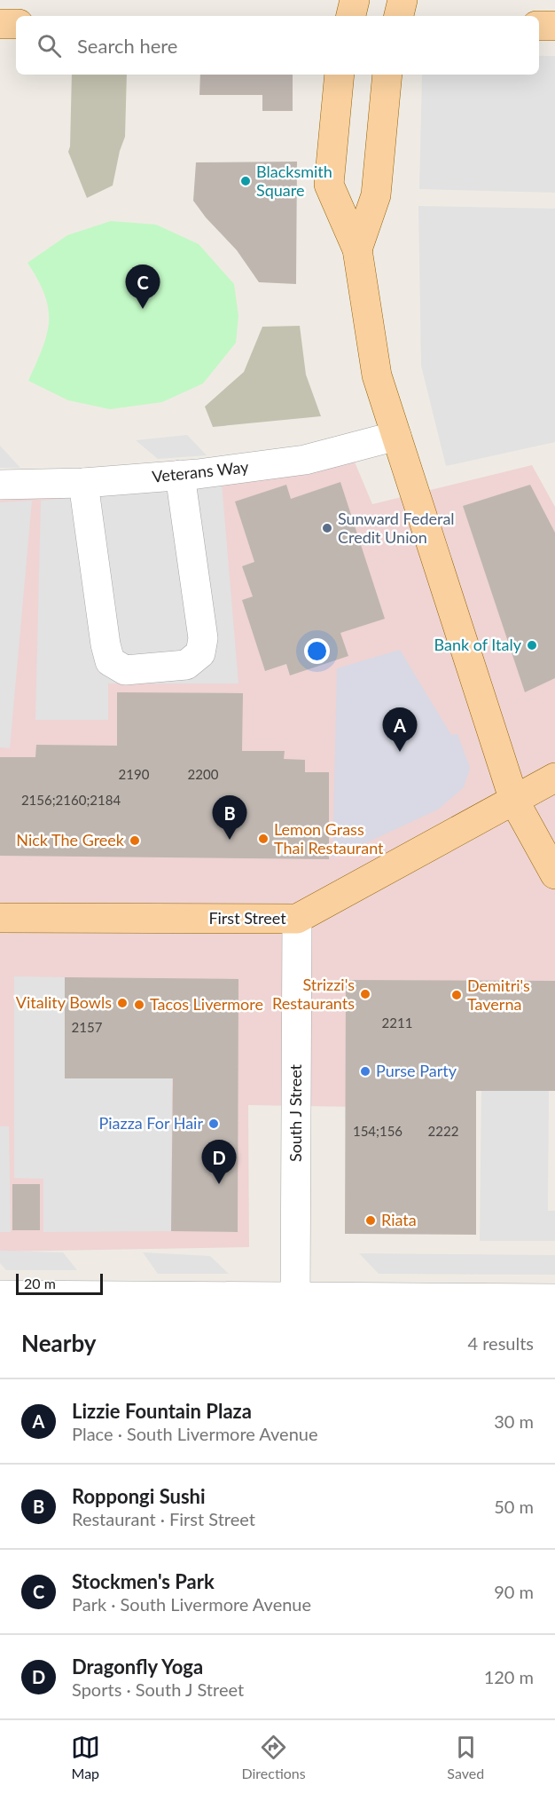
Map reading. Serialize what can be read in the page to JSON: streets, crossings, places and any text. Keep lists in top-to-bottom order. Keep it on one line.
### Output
{"streets":{"main road":["First Street"],"street":["Veterans Way","South J Street"]},"crossings":[["First Street","South J Street"]],"places":["Blacksmith Square","Sunward Federal Credit Union","Bank of Italy","Lemon Grass Thai Restaurant","Nick The Greek","Strizzi's Restaurants","Demitri's Taverna","Vitality Bowls","Tacos Livermore","Purse Party","Piazza For Hair","Riata"],"house_numbers":["2190","2200","2156;2160;2184","2211","2157","154;156","2222"],"scale_bar":"20 m","page":{"search":"Search here","pins":["C","A","B","D"],"scale":"20 m","heading":["Nearby","4 results"],"list":[{"mark":"A","name":"Lizzie Fountain Plaza","note":"Place · South Livermore Avenue","value":"30 m"},{"mark":"B","name":"Roppongi Sushi","note":"Restaurant · First Street","value":"50 m"},{"mark":"C","name":"Stockmen's Park","note":"Park · South Livermore Avenue","value":"90 m"},{"mark":"D","name":"Dragonfly Yoga","note":"Sports · South J Street","value":"120 m"}],"nav":["Map","Directions","Saved"]}}
